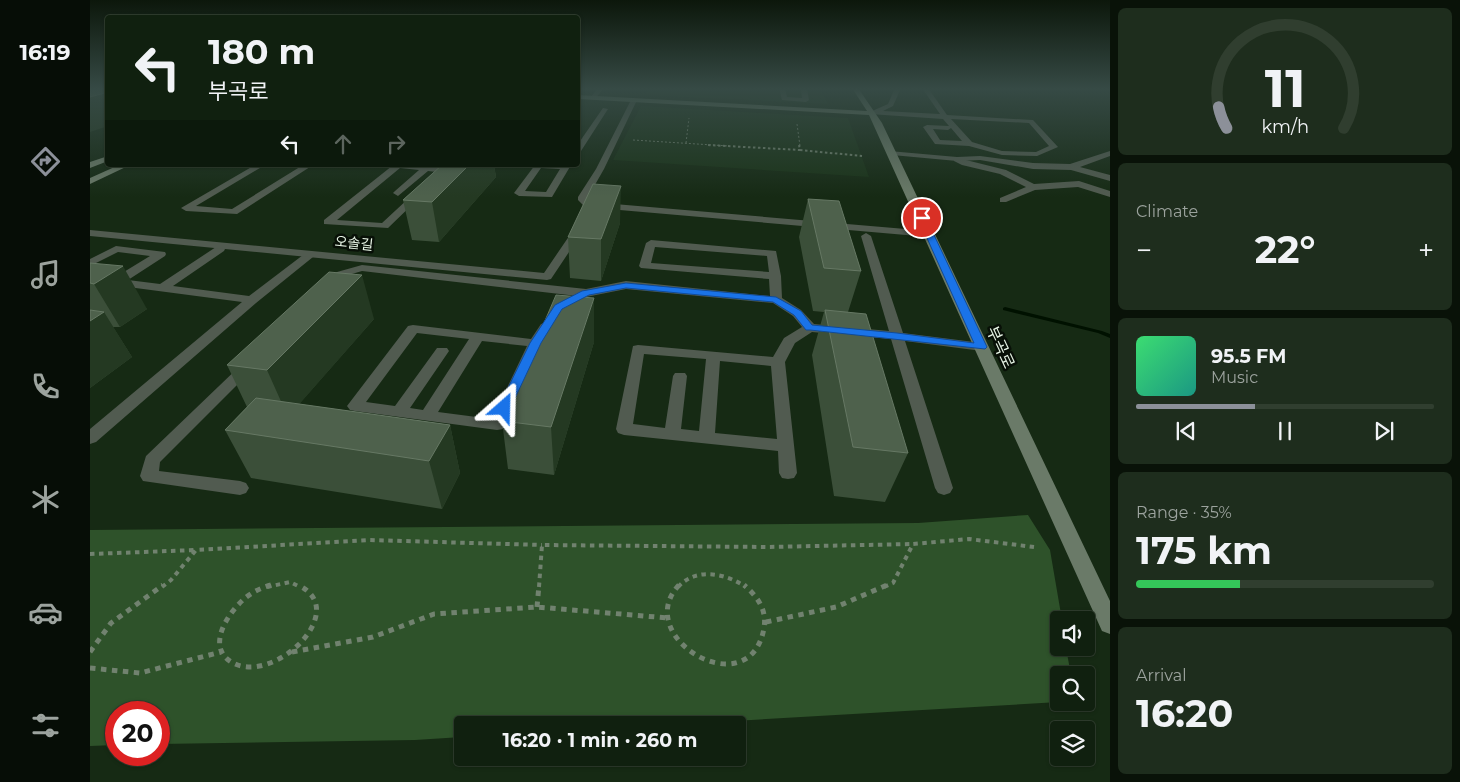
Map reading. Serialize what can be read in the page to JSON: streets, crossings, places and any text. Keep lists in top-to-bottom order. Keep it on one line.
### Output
{"streets":{"street":["오솔길","부곡로"]},"page":{"tabs":"16:19","turn":["180 m","부곡로"],"tile":["Climate",["Range · 35%","175 km"],["Arrival","16:20"]],"heat":["−","22°","+"],"song":["95.5 FM","Music"],"limit":"20","trip":"16:20 · 1 min · 260 m","gauge":["11","km/h"]}}
